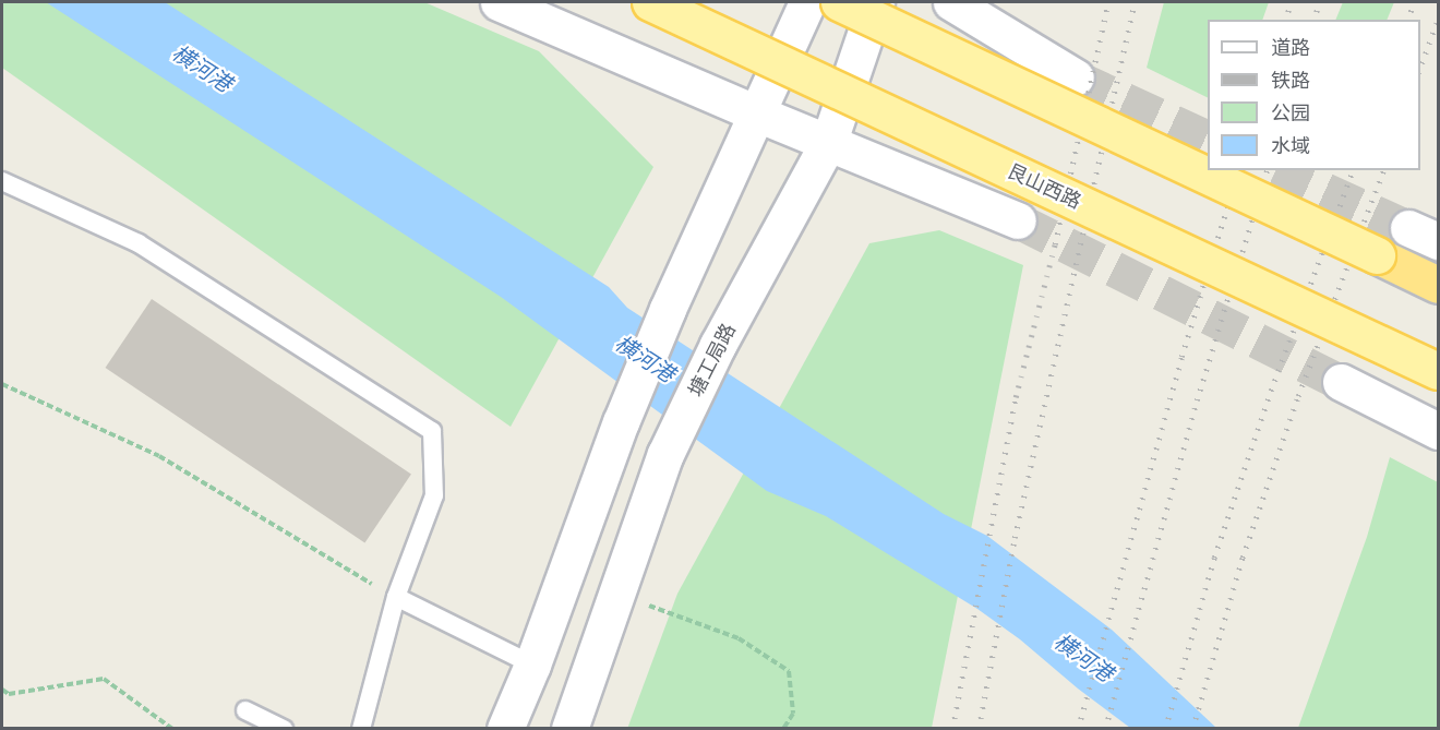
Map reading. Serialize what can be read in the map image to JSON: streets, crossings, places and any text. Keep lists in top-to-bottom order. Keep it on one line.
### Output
{"streets":{"main road":["艮山西路","塘工局路"]},"water":["横河港"],"legend":["道路","铁路","公园","水域"]}
